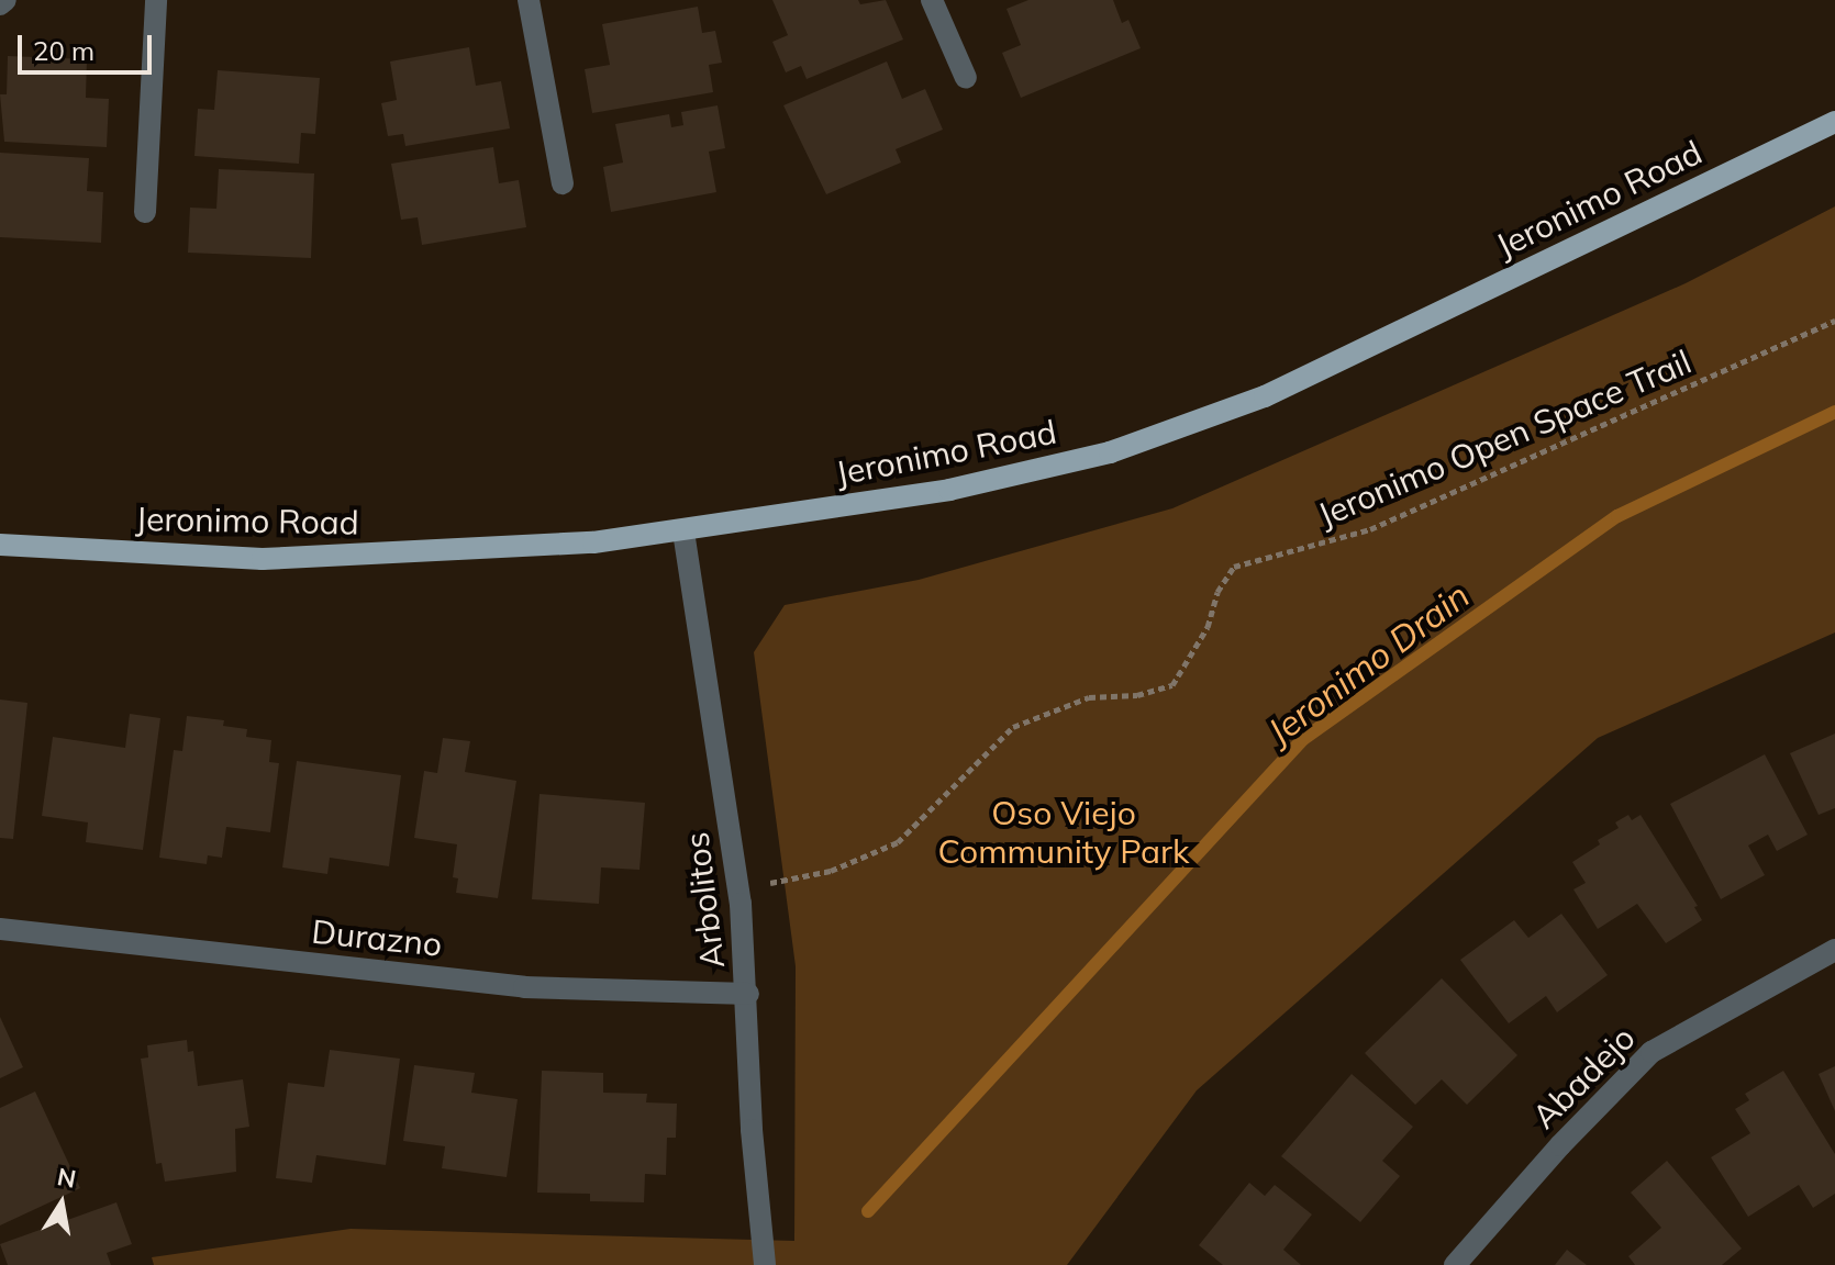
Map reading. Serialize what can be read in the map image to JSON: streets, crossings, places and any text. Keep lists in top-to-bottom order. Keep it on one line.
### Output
{"streets":{"main road":["Jeronimo Road"],"street":["Arbolitos","Durazno","Abadejo"],"path":["Jeronimo Open Space Trail"]},"crossings":[["Jeronimo Road","Arbolitos"],["Jeronimo Open Space Trail","Arbolitos"],["Arbolitos","Durazno"]],"water":["Jeronimo Drain"],"parks":["Oso Viejo Community Park"],"scale_bar":"20 m","north":"top"}
